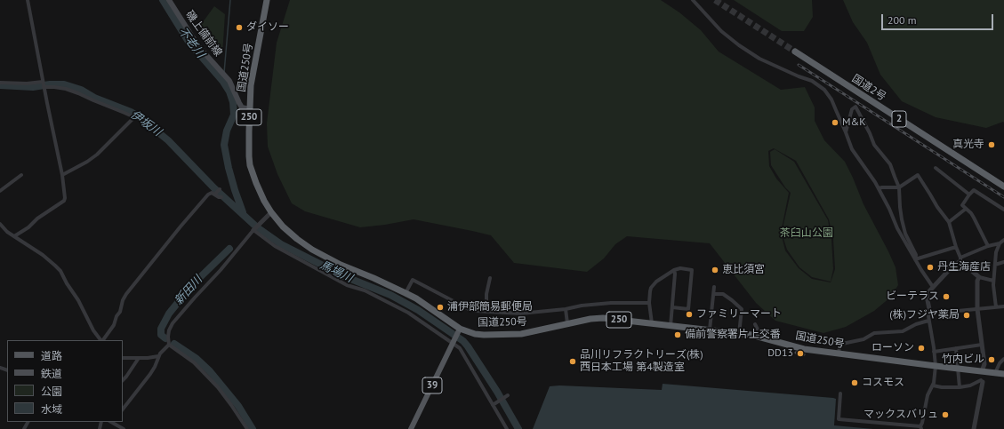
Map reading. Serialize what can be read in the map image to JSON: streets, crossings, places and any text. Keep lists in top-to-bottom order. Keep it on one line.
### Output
{"streets":{"highway":["国道250号","国道2号","250","2"],"main road":["磯上備前線","39"]},"crossings":[["磯上備前線","国道250号"],["国道250号","39"]],"water":["不老川","伊坂川","馬場川","新田川"],"parks":["茶臼山公園"],"places":["ダイソー","M&K","真光寺","丹生海産店","恵比須宮","ビーテラス","浦伊部簡易郵便局","ファミリーマート","(株)フジヤ薬局","備前警察署片上交番","ローソン","DD13","竹内ビル","品川リフラクトリーズ(株) 西日本工場 第4製造室","コスモス","マックスバリュ"],"legend":["道路","鉄道","公園","水域"],"scale_bar":"200 m"}
